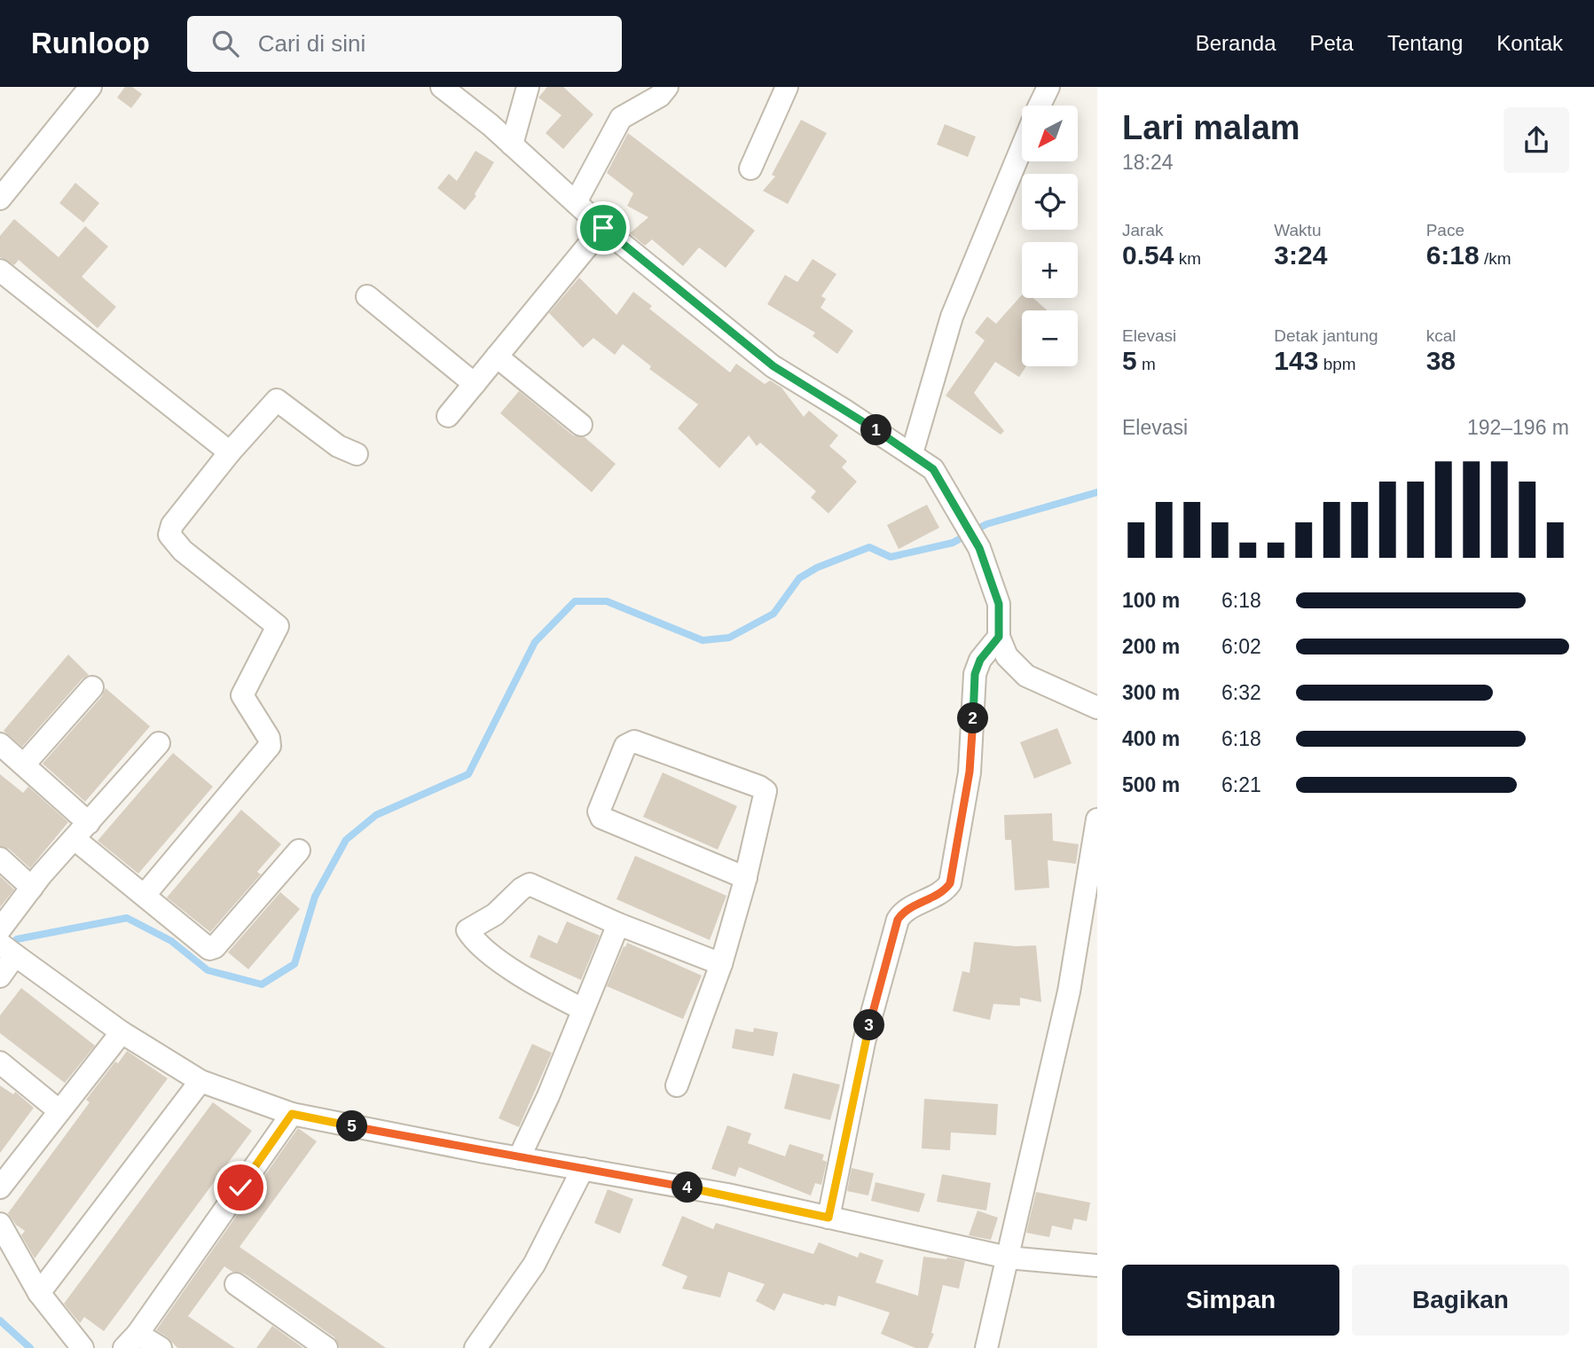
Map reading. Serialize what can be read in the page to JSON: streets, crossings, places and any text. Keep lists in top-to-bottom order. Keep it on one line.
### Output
{"north":"bottom left","page":{"header":"Runloop","search":"Cari di sini","nav":["Beranda","Peta","Tentang","Kontak"],"heading":["Lari malam","18:24"],"map_buttons":["+","−"],"stats":[["Jarak","0.54 km"],["Waktu","3:24"],["Pace","6:18 /km"],["Elevasi","5 m"],["Detak jantung","143 bpm"],["kcal","38"]],"chart":["Elevasi","192–196 m"],"pins":["1","2","3","5","4"],"list":[{"name":"100 m","note":"6:18"},{"name":"200 m","note":"6:02"},{"name":"300 m","note":"6:32"},{"name":"400 m","note":"6:18"},{"name":"500 m","note":"6:21"}],"buttons":["Simpan","Bagikan"]}}
